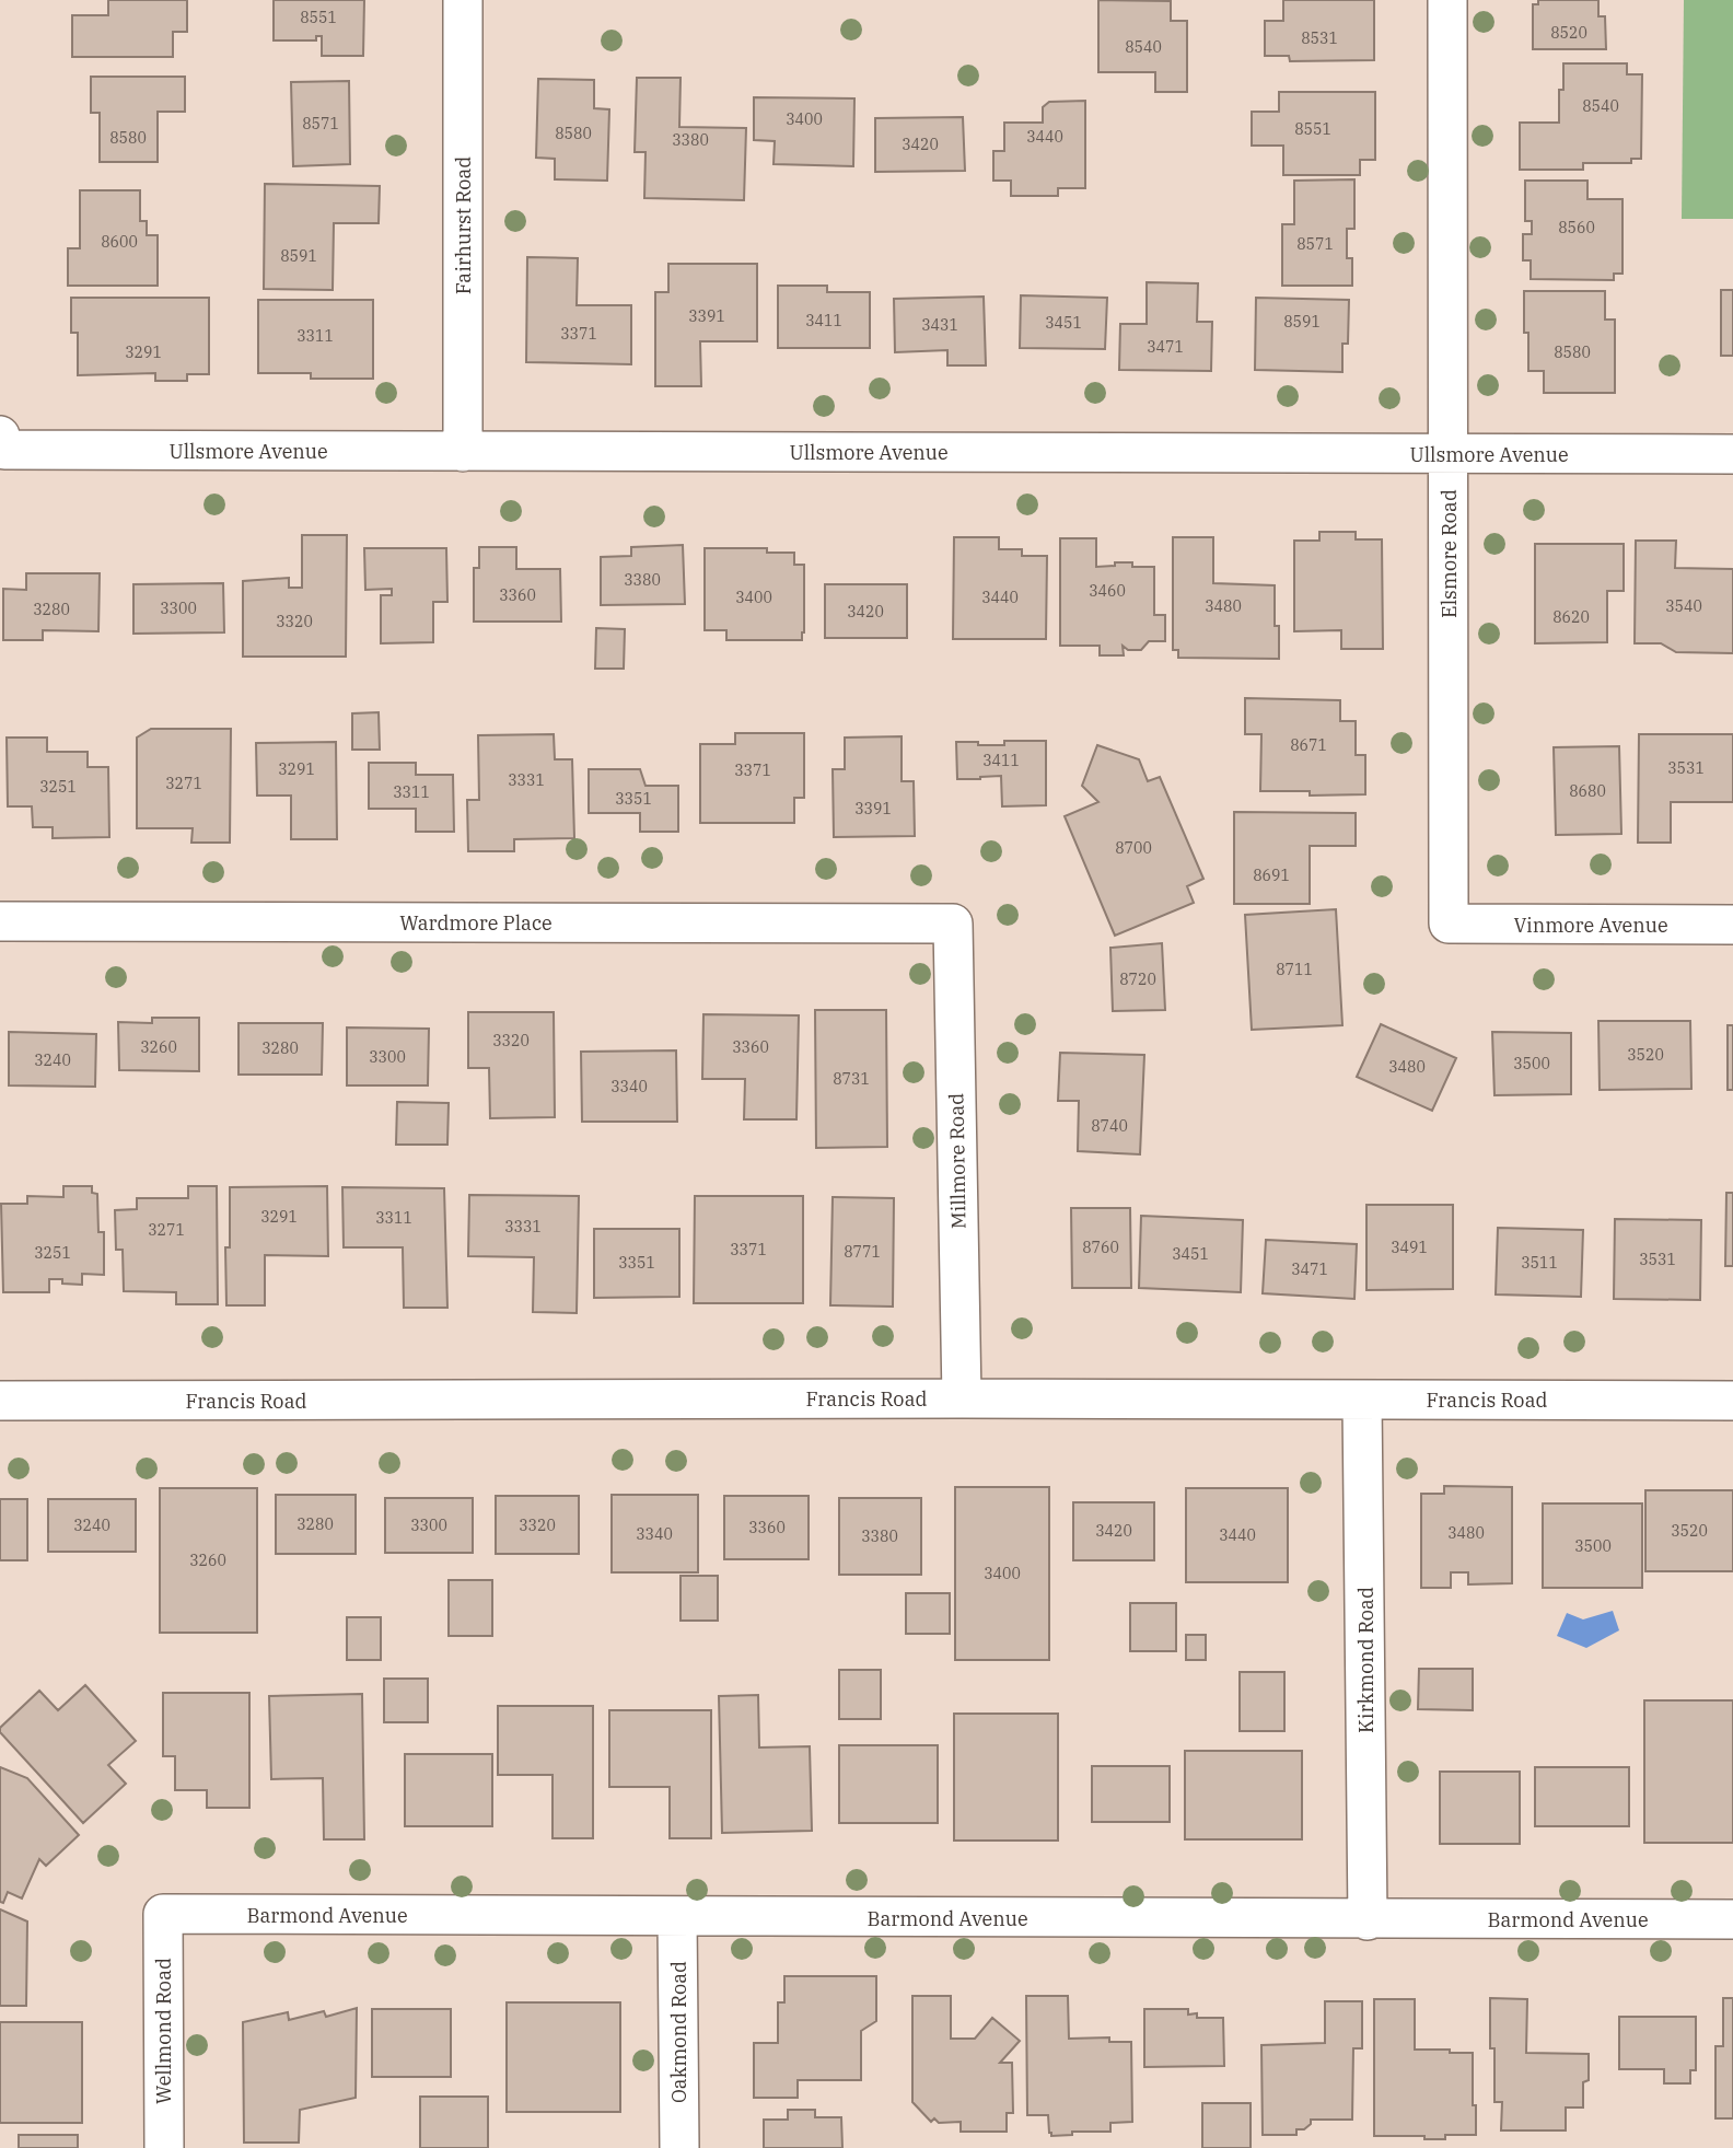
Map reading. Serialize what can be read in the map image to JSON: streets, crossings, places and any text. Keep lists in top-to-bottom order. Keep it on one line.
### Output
{"streets":{"street":["Fairhurst Road","Ullsmore Avenue","Elsmore Road","Wardmore Place","Vinmore Avenue","Millmore Road","Francis Road","Kirkmond Road","Barmond Avenue","Wellmond Road","Oakmond Road"]},"crossings":[["Fairhurst Road","Ullsmore Avenue"],["Ullsmore Avenue","Elsmore Road"],["Elsmore Road","Vinmore Avenue"],["Wardmore Place","Millmore Road"],["Millmore Road","Francis Road"],["Francis Road","Kirkmond Road"],["Kirkmond Road","Barmond Avenue"],["Barmond Avenue","Wellmond Road"],["Barmond Avenue","Oakmond Road"]],"house_numbers":["8551","8520","8531","8540","8540","3400","8571","8551","8580","3440","8580","3380","3420","8560","8600","8571","8591","3391","3411","8591","3451","3431","3371","3311","3471","3291","8580","3380","3460","3360","3400","3440","3480","3540","3300","3280","3420","8620","3320","8671","3411","3531","3291","3371","3331","3271","3251","8680","3311","3351","3391","8700","8691","8711","8720","3320","3260","3360","3280","3520","3300","3240","3500","3480","8731","3340","8740","3291","3311","3331","3271","8760","3491","3371","8771","3251","3451","3531","3351","3511","3471","3280","3240","3300","3320","3360","3420","3520","3480","3340","3440","3380","3500","3260","3400"]}
